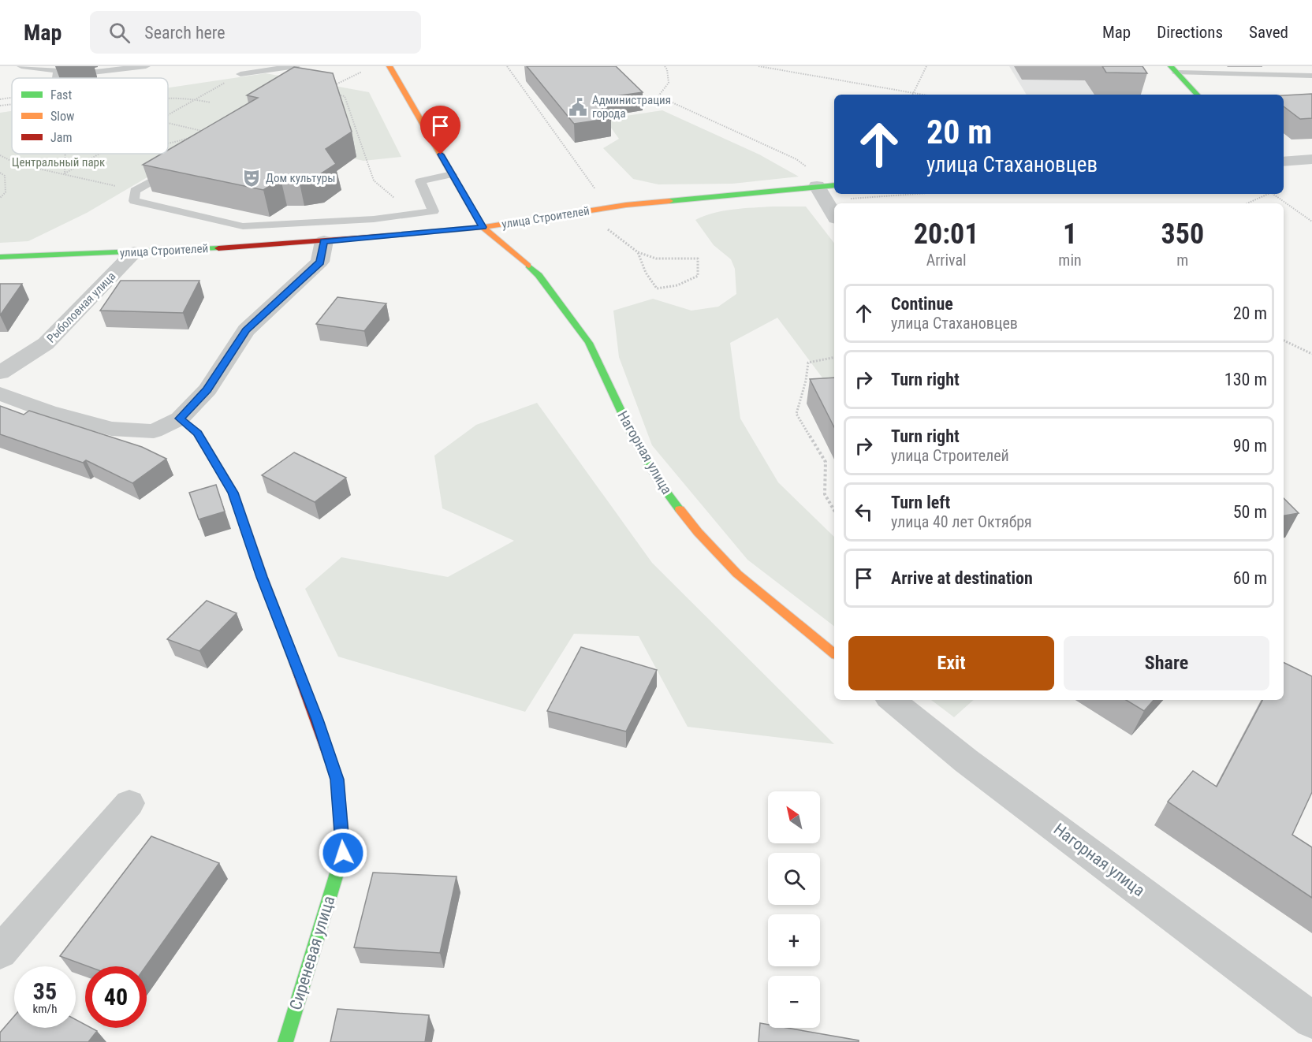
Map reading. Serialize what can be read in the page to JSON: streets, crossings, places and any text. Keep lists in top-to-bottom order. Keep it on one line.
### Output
{"streets":{"street":["улица Строителей","Рыболовная улица","Нагорная улица","Сиреневая улица"]},"crossings":[["улица Строителей","Рыболовная улица"],["улица Строителей","Нагорная улица"]],"parks":["Центральный парк"],"places":{"public building":["Администрация города"],"theatre":["Дом культуры"]},"legend":["Fast","Slow","Jam"],"north":"top left","page":{"header":"Map","search":"Search here","nav":["Map","Directions","Saved"],"turn":["20 m","улица Стахановцев"],"eta":["20:01","Arrival","1","min","350","m"],"list":[{"name":"Continue","note":"улица Стахановцев","value":"20 m"},{"name":"Turn right","value":"130 m"},{"name":"Turn right","note":"улица Строителей","value":"90 m"},{"name":"Turn left","note":"улица 40 лет Октября","value":"50 m"},{"name":"Arrive at destination","value":"60 m"}],"buttons":["Exit","Share"],"map_buttons":["+","−"],"speed":"35 km/h","limit":"40"}}
